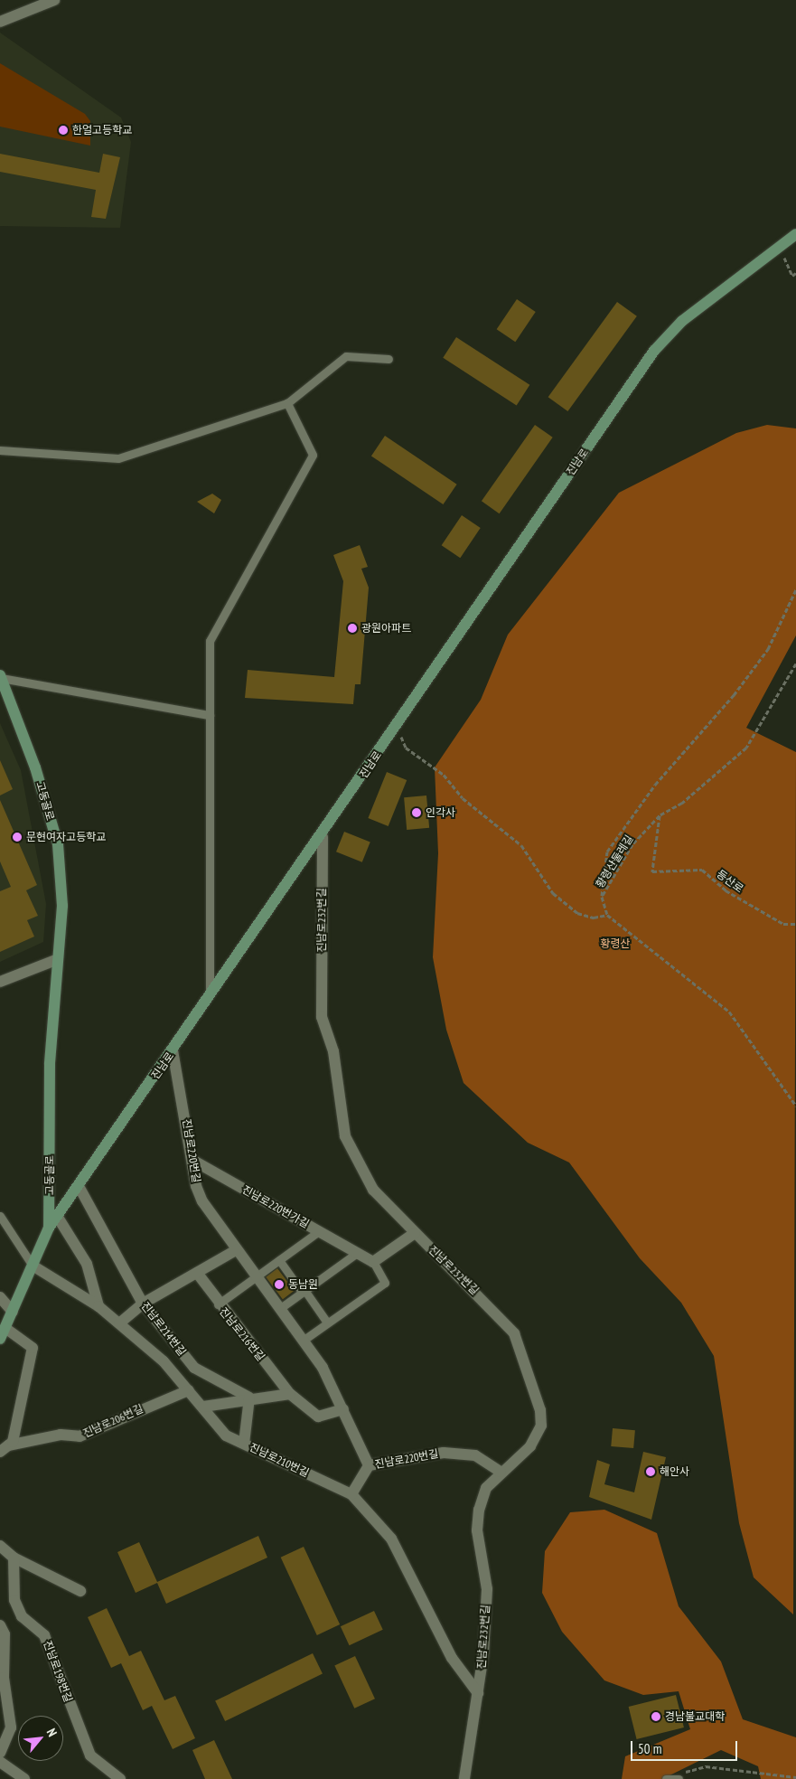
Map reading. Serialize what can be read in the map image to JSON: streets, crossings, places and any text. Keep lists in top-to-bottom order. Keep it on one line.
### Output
{"streets":{"main road":["진남로","고동골로"],"street":["진남로232번길","진남로220번길","진남로220번가길","진남로214번길","진남로216번길","진남로206번길","진남로210번길","진남로198번길"],"path":["황령산둘레길","등산로"]},"crossings":[["진남로","고동골로"],["진남로","진남로232번길"],["진남로","진남로220번길"],["진남로","진남로214번길"],["진남로","진남로206번길"],["진남로","진남로210번길"],["황령산둘레길","등산로"],["진남로232번길","진남로220번길"],["진남로232번길","진남로210번길"],["진남로220번길","진남로220번가길"],["진남로220번길","진남로216번길"],["진남로206번길","진남로210번길"]],"parks":["황령산"],"places":["한얼고등학교","광원아파트","인각사","문현여자고등학교","동남원","해안사","경남불교대학"],"scale_bar":"50 m","north":"top right"}
